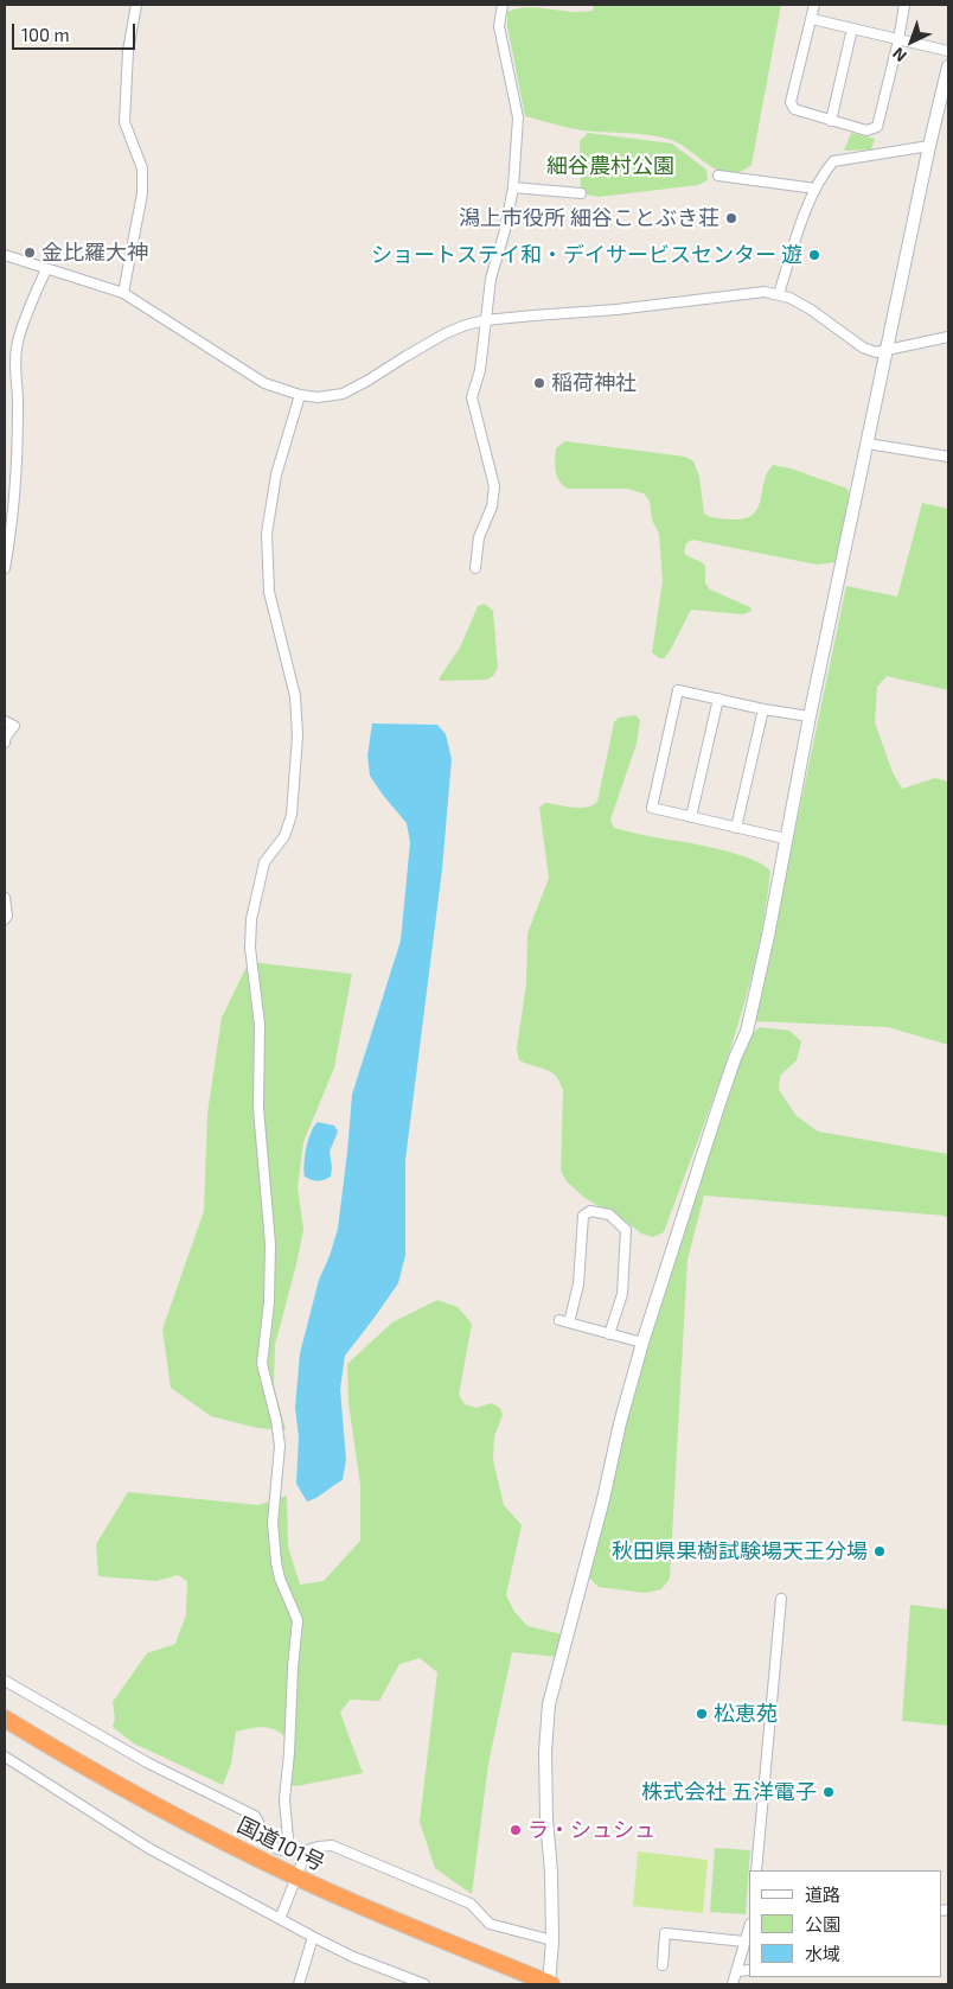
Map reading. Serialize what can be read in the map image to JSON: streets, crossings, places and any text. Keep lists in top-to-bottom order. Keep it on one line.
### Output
{"streets":{"highway":["国道101号"]},"parks":["細谷農村公園"],"places":["潟上市役所 細谷ことぶき荘","金比羅大神","ショートステイ和・デイサービスセンター 遊","稲荷神社","秋田県果樹試験場天王分場","松恵苑","株式会社 五洋電子","ラ・シュシュ"],"legend":["道路","公園","水域"],"scale_bar":"100 m","north":"bottom left"}
